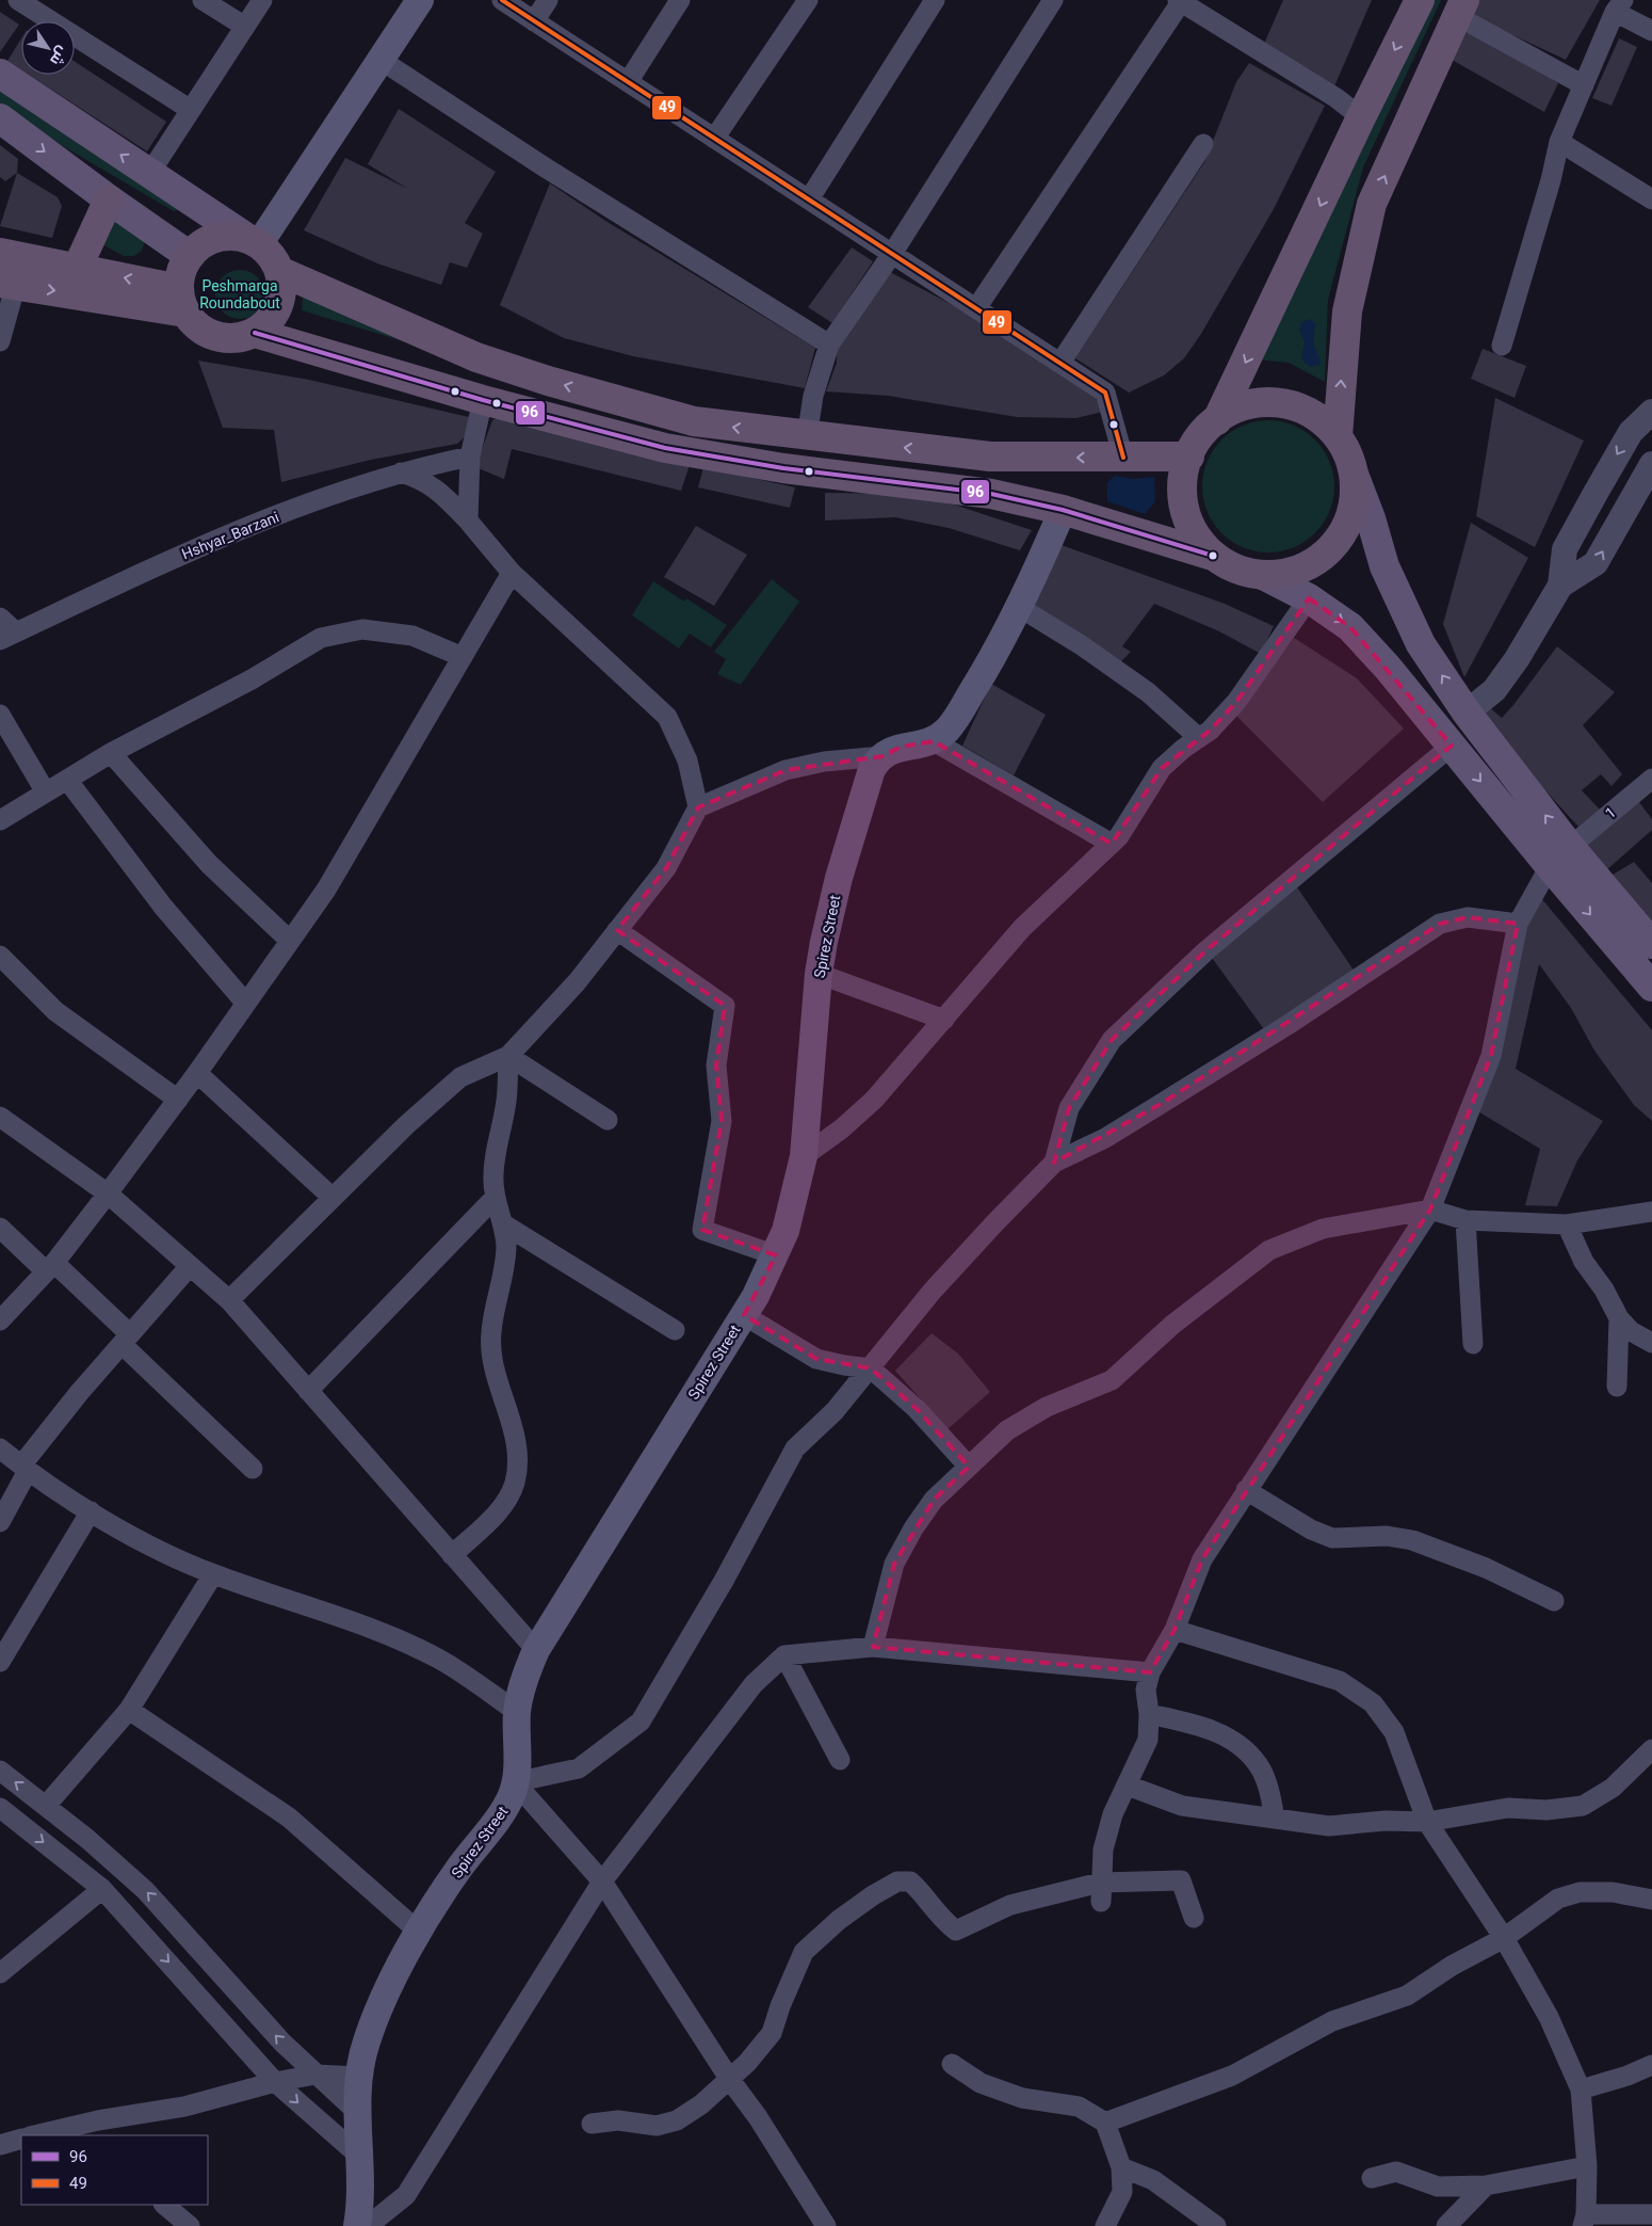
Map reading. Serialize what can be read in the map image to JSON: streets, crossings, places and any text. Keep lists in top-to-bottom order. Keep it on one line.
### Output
{"streets":{"main road":["Spirez Street"],"street":["Hshyar_Barzani","1"]},"parks":["Peshmarga Roundabout"],"lines":["transit line 49","transit line 96"],"legend":["96","49"],"north":"bottom right"}
